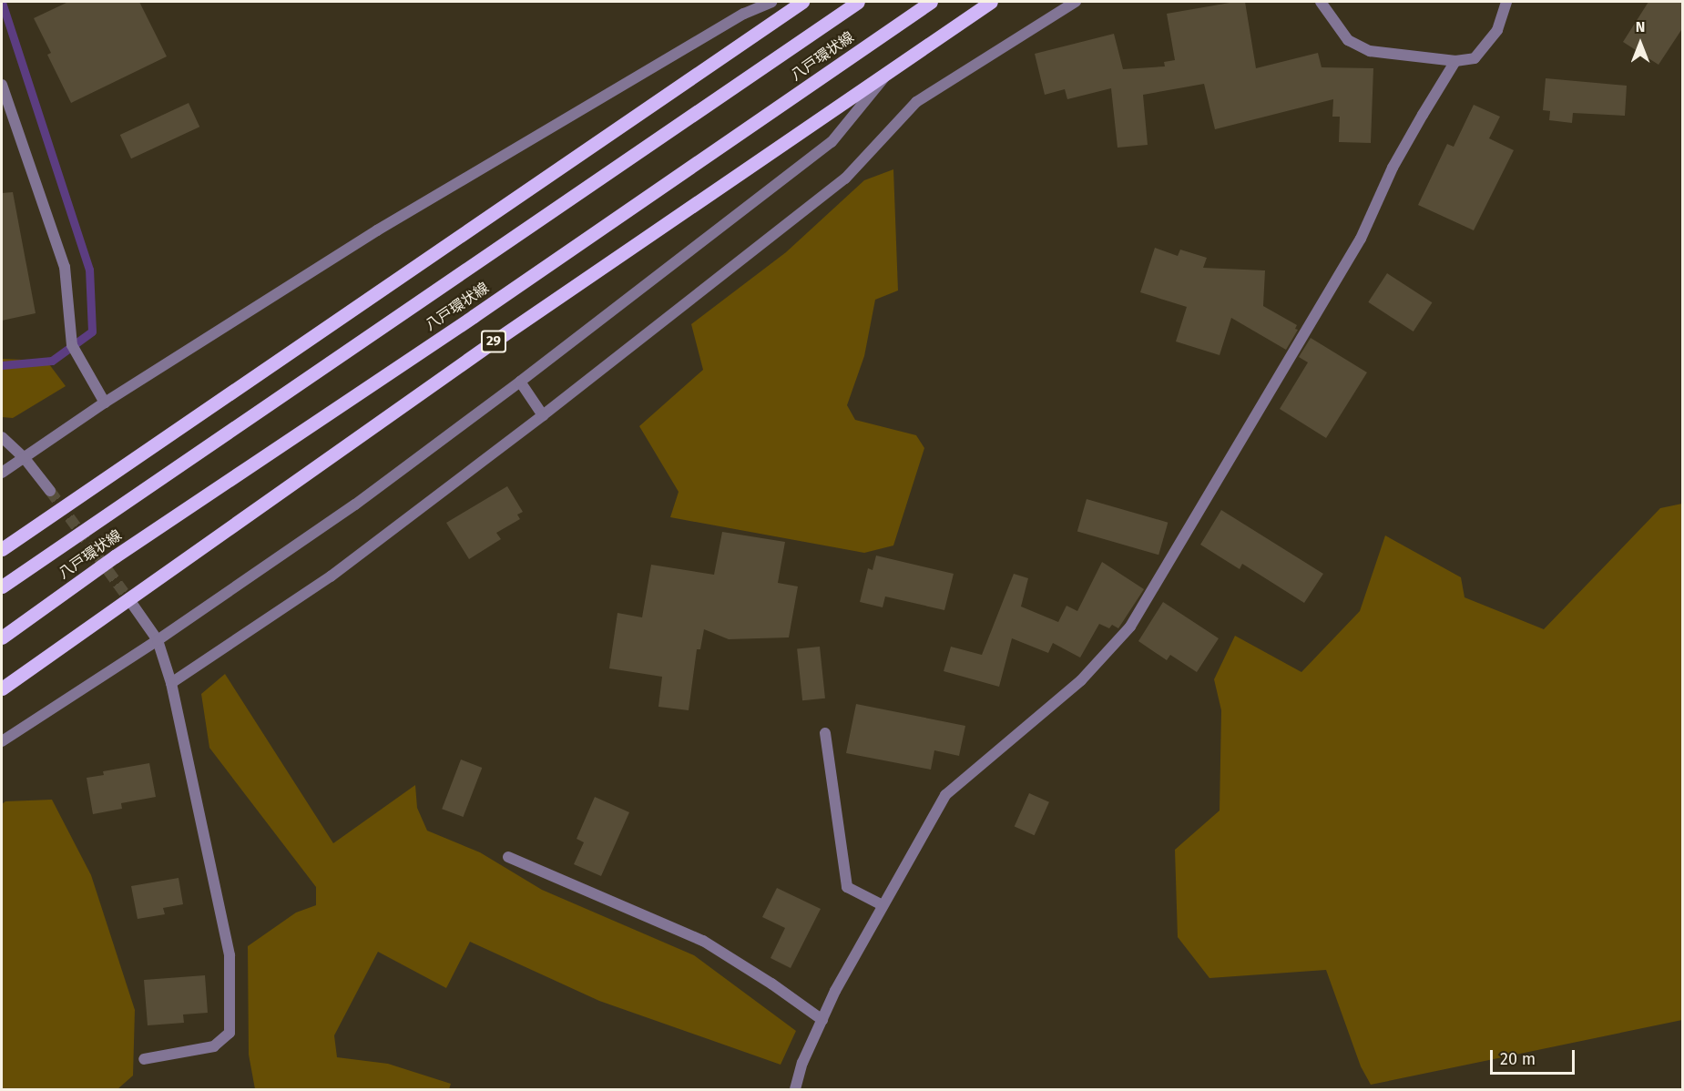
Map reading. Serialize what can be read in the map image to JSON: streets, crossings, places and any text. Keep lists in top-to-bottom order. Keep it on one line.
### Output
{"streets":{"main road":["八戸環状線","29"]},"scale_bar":"20 m","north":"top"}
